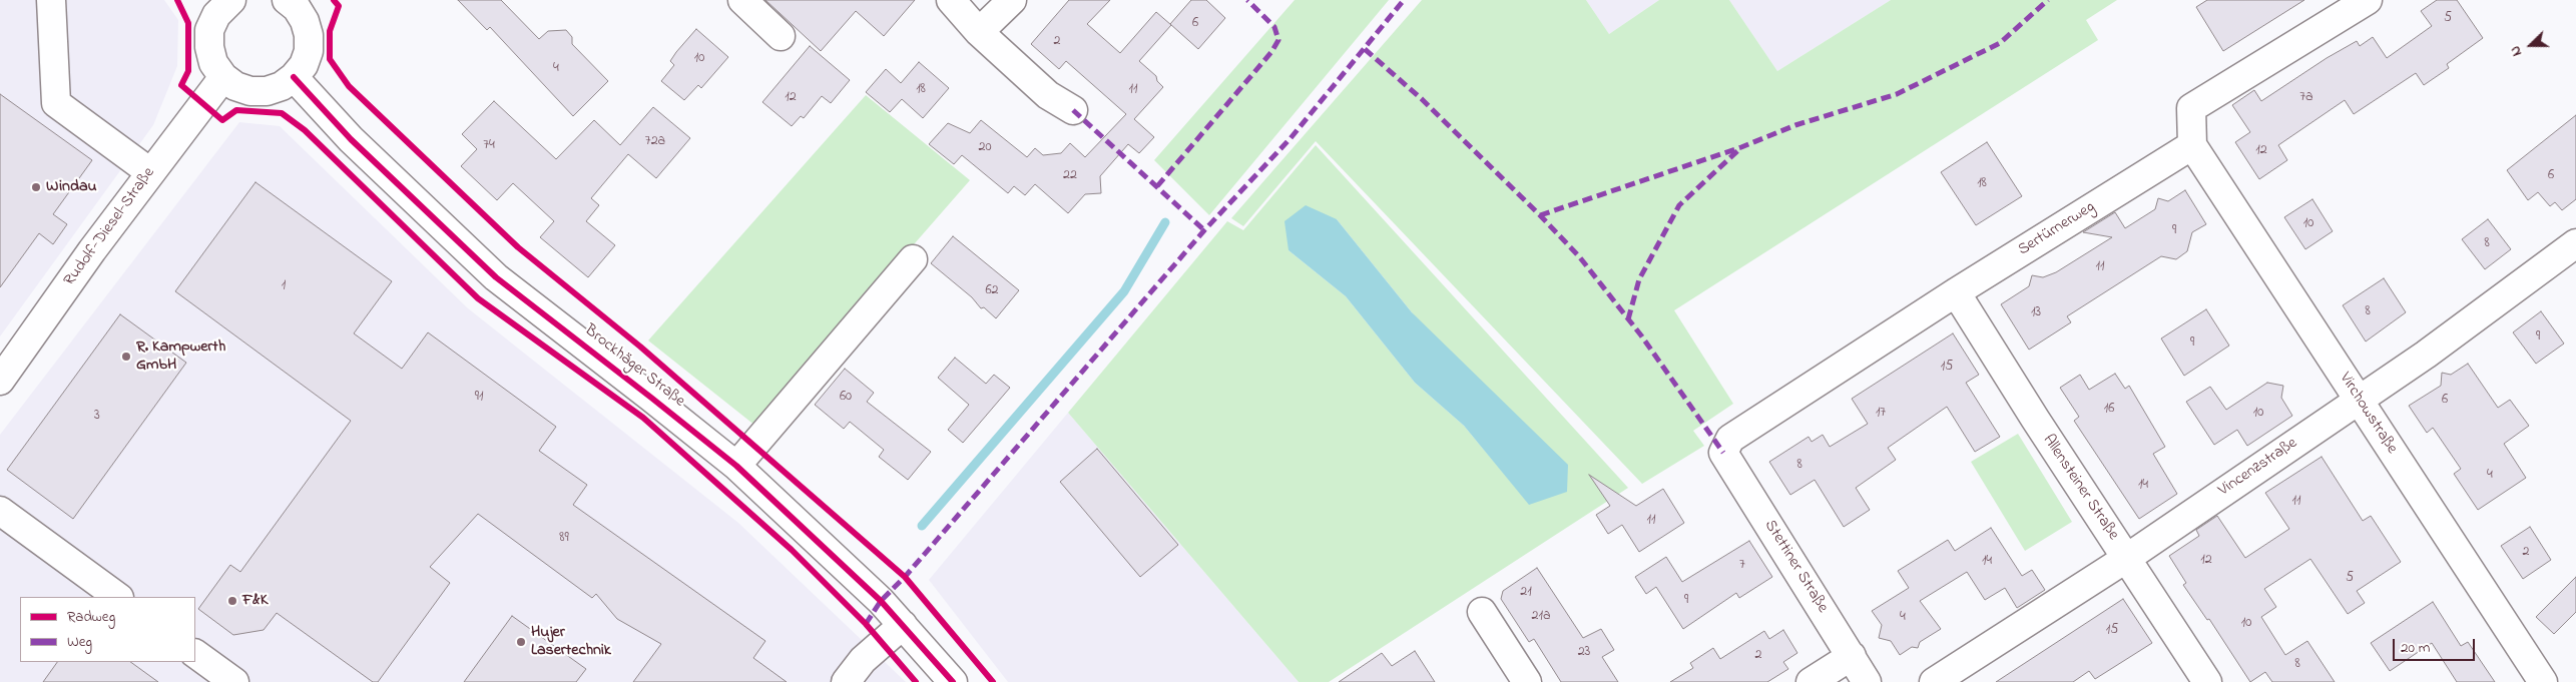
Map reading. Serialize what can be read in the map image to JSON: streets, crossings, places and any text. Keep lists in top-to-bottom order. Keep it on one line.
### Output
{"streets":{"street":["Rudolf-Diesel-Straße","Sertürnerweg","Brockhäger Straße","Virchowstraße","Vincenzstraße","Allensteiner Straße","Stettiner Straße"]},"crossings":[["Sertürnerweg","Virchowstraße"],["Sertürnerweg","Allensteiner Straße"],["Sertürnerweg","Stettiner Straße"],["Virchowstraße","Vincenzstraße"],["Vincenzstraße","Allensteiner Straße"]],"places":["Windau","R. Kampwerth GmbH","F&K","Hujer Lasertechnik"],"house_numbers":["5","6","2","10","4","18","11","12","7a","72a","74","20","12","22","6","18","10","9","8","11","1","62","8","13","9","9","15","91","60","6","16","17","10","3","8","4","14","11","11","89","2","12","14","7","5","21","9","21a","4","10","15","23","2","8"],"legend":["Radweg","Weg"],"scale_bar":"20 m","north":"left"}
